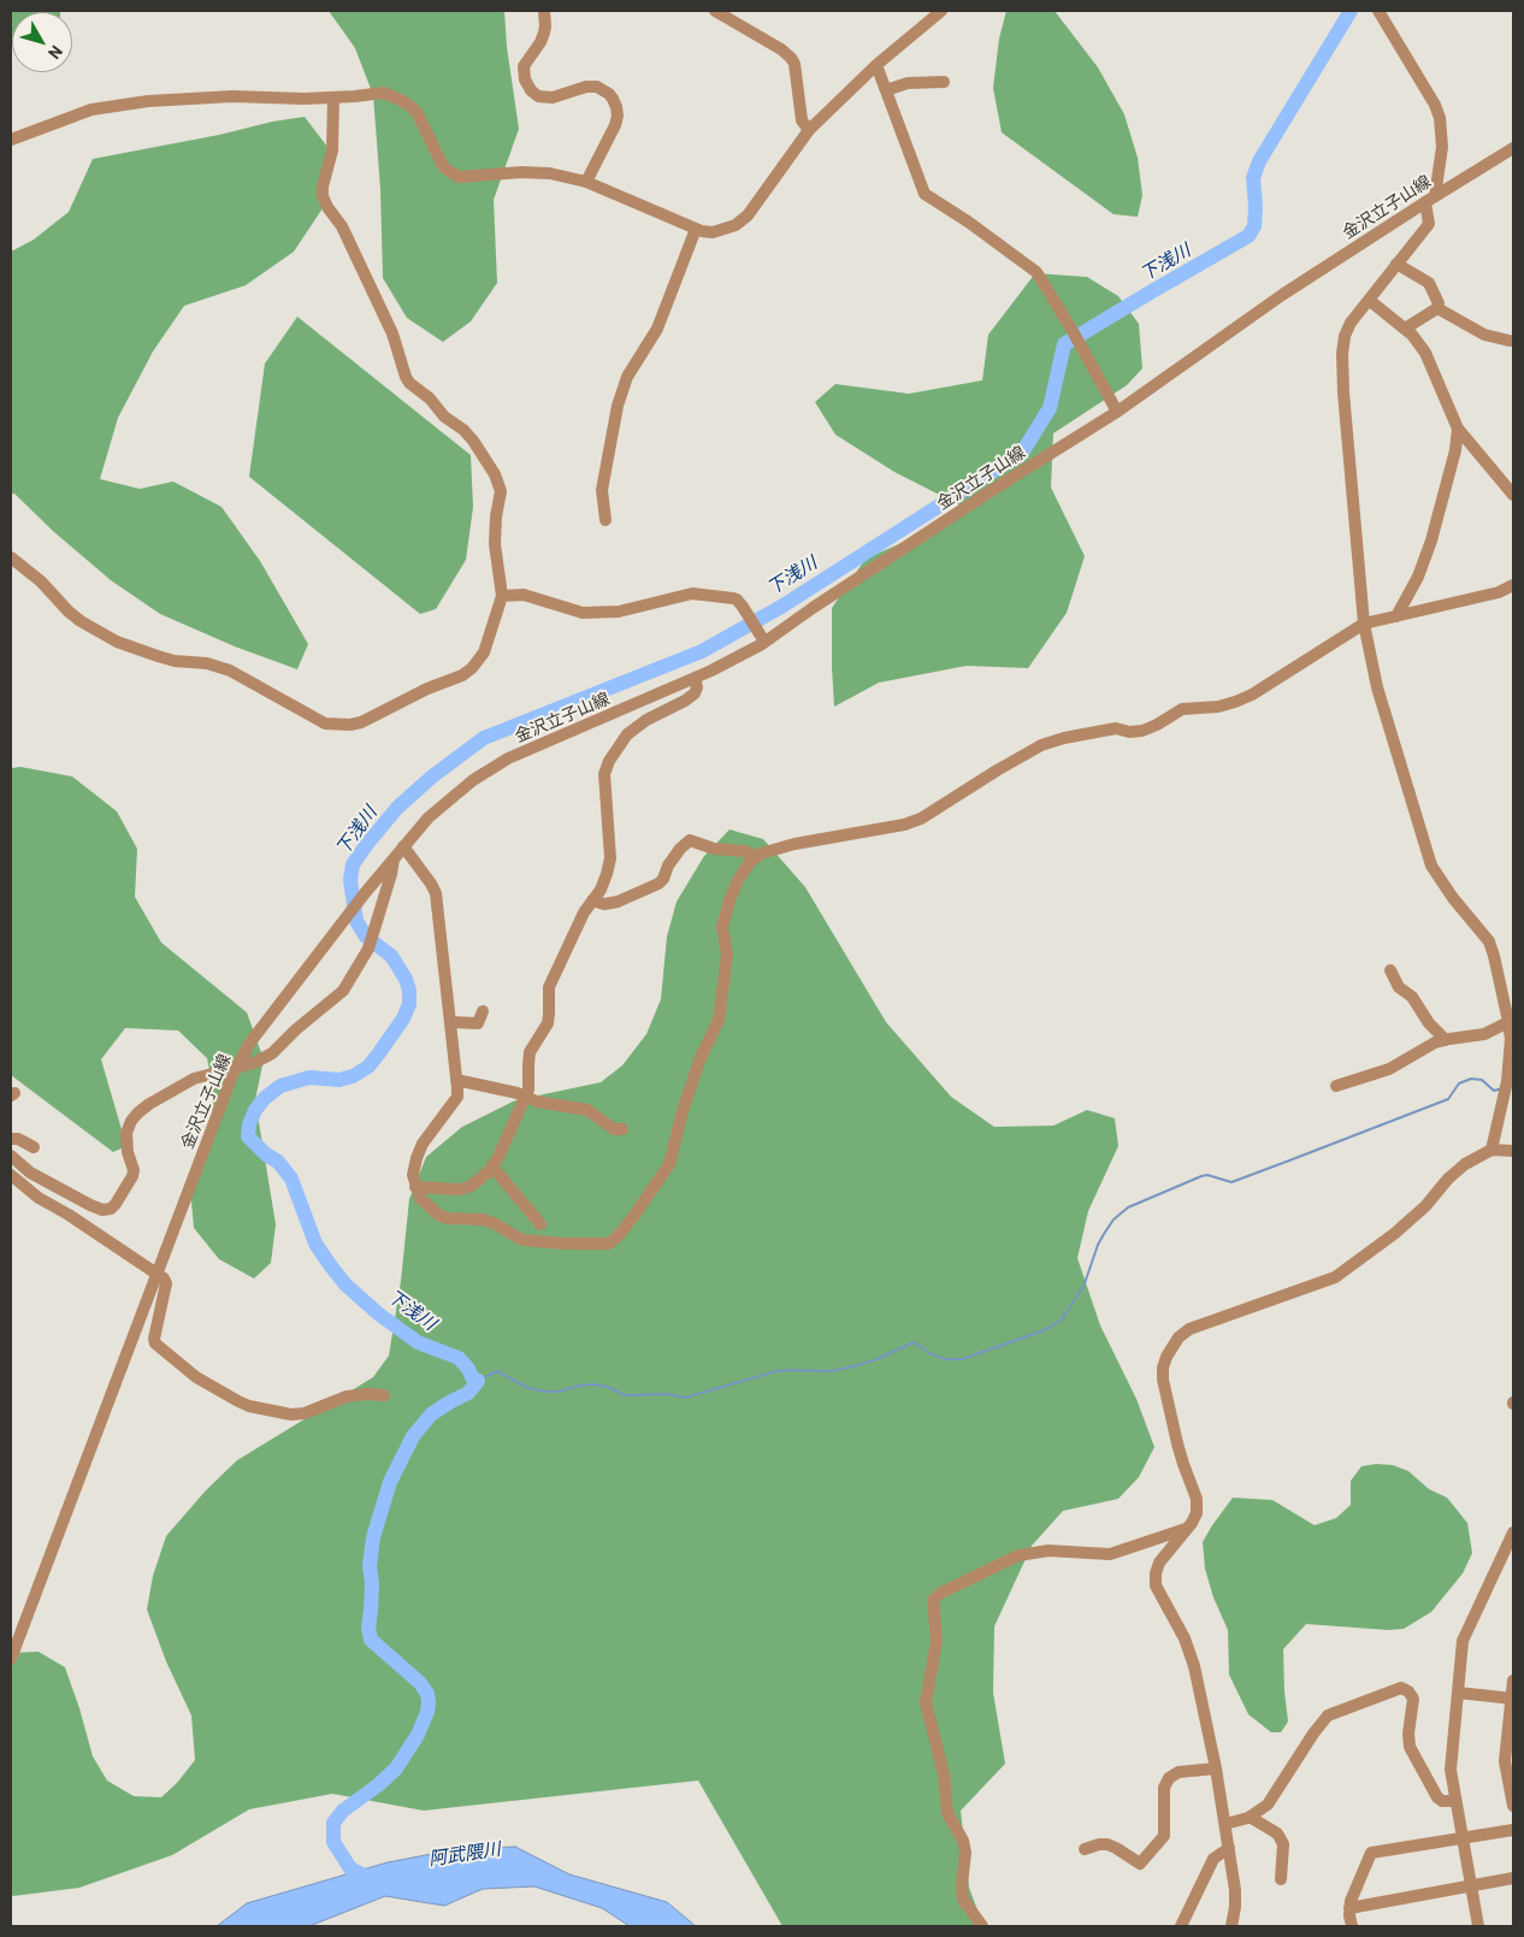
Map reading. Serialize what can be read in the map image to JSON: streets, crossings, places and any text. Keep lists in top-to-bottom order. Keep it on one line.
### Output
{"streets":{"street":["金沢立子山線"]},"water":["下浅川","阿武隈川"],"north":"bottom right"}
